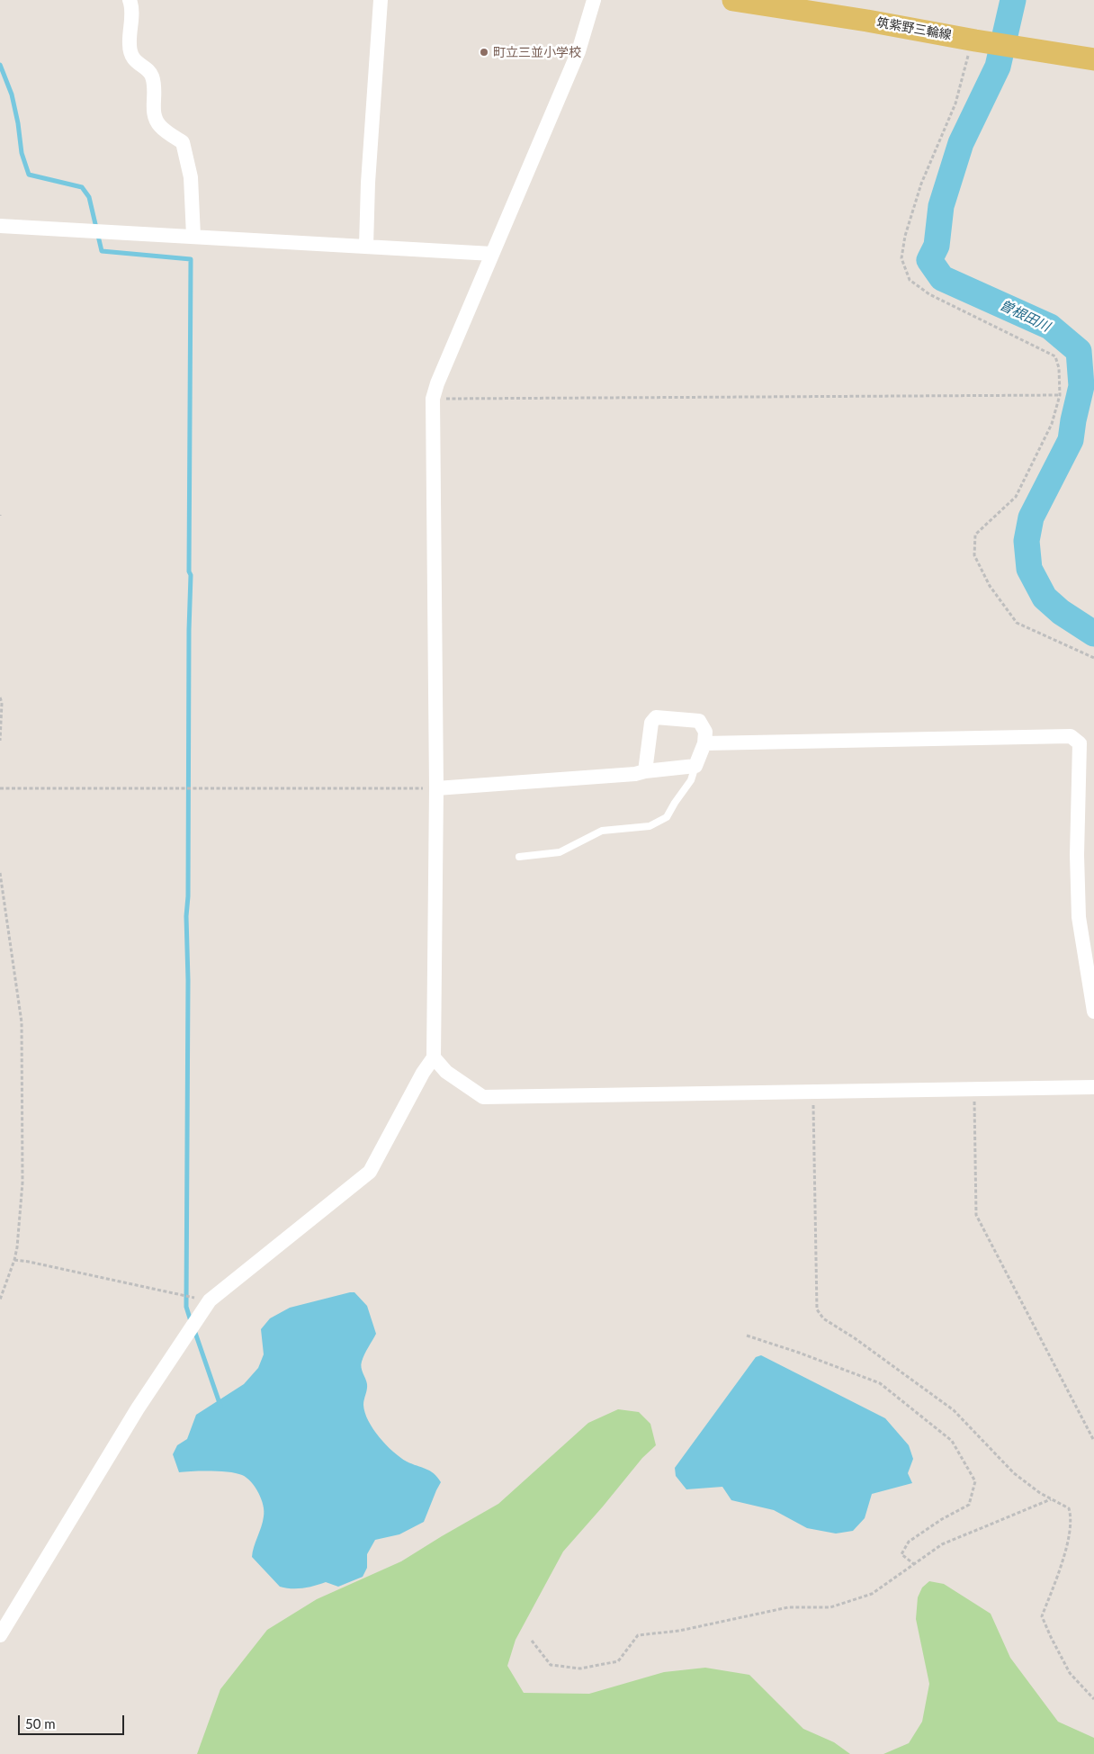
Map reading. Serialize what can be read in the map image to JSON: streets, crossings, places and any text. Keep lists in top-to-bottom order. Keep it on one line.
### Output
{"streets":{"main road":["筑紫野三輪線"]},"water":["曽根田川"],"places":["町立三並小学校"],"scale_bar":"50 m"}
